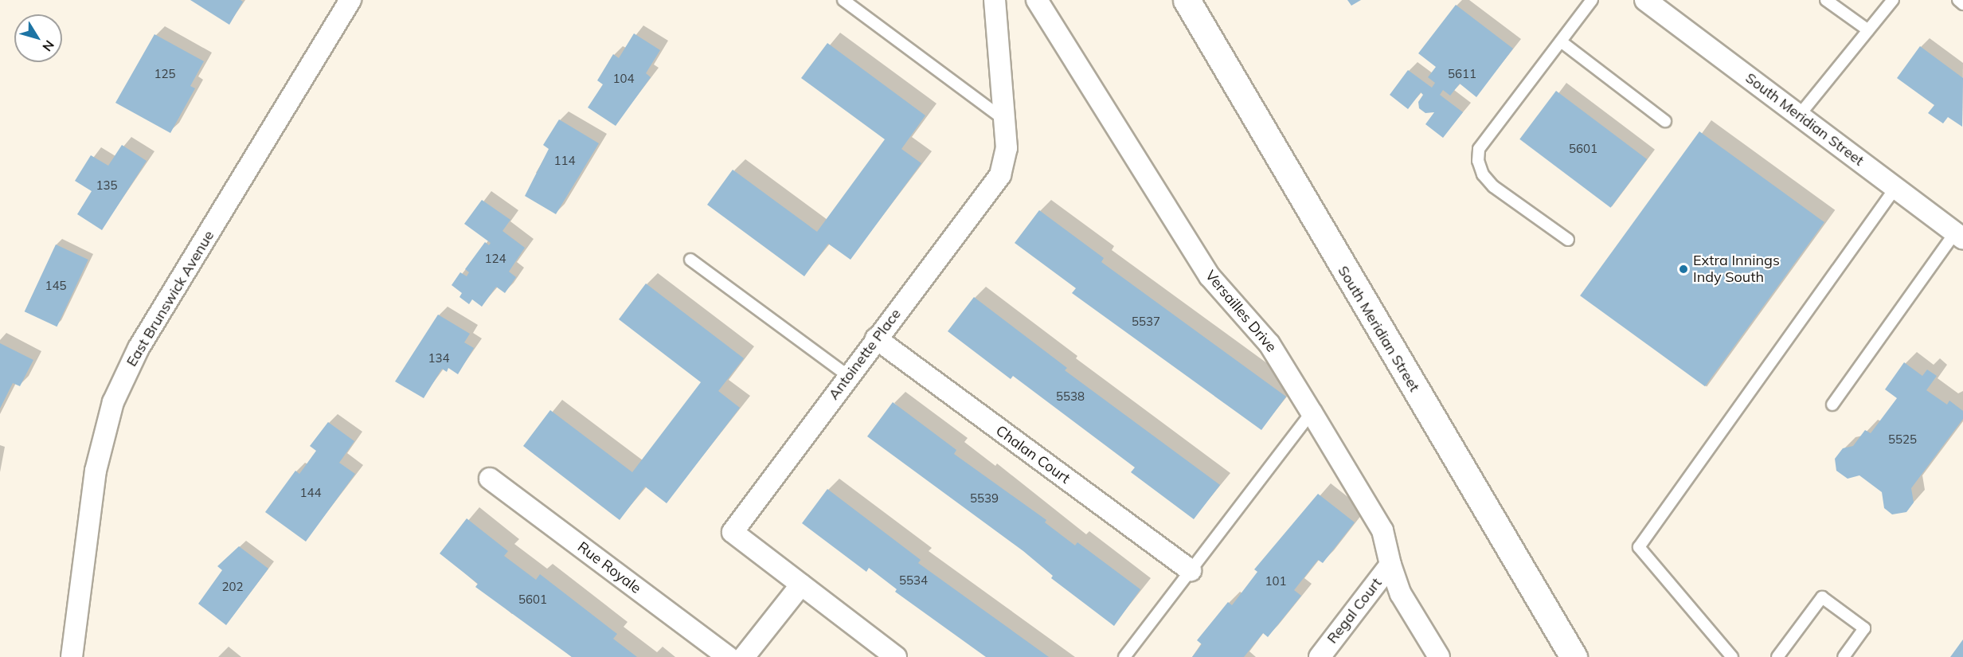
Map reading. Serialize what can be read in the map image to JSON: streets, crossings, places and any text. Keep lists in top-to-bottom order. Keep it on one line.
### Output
{"streets":{"main road":["South Meridian Street"],"street":["East Brunswick Avenue","Versailles Drive","Antoinette Place","Chalan Court","Rue Royale","Regal Court"]},"crossings":[["Versailles Drive","Regal Court"],["Antoinette Place","Chalan Court"]],"places":["Extra Innings Indy South"],"house_numbers":["125","5611","104","5601","114","135","124","145","5537","134","5538","5525","144","5539","5534","101","202","5601"],"north":"bottom right"}
